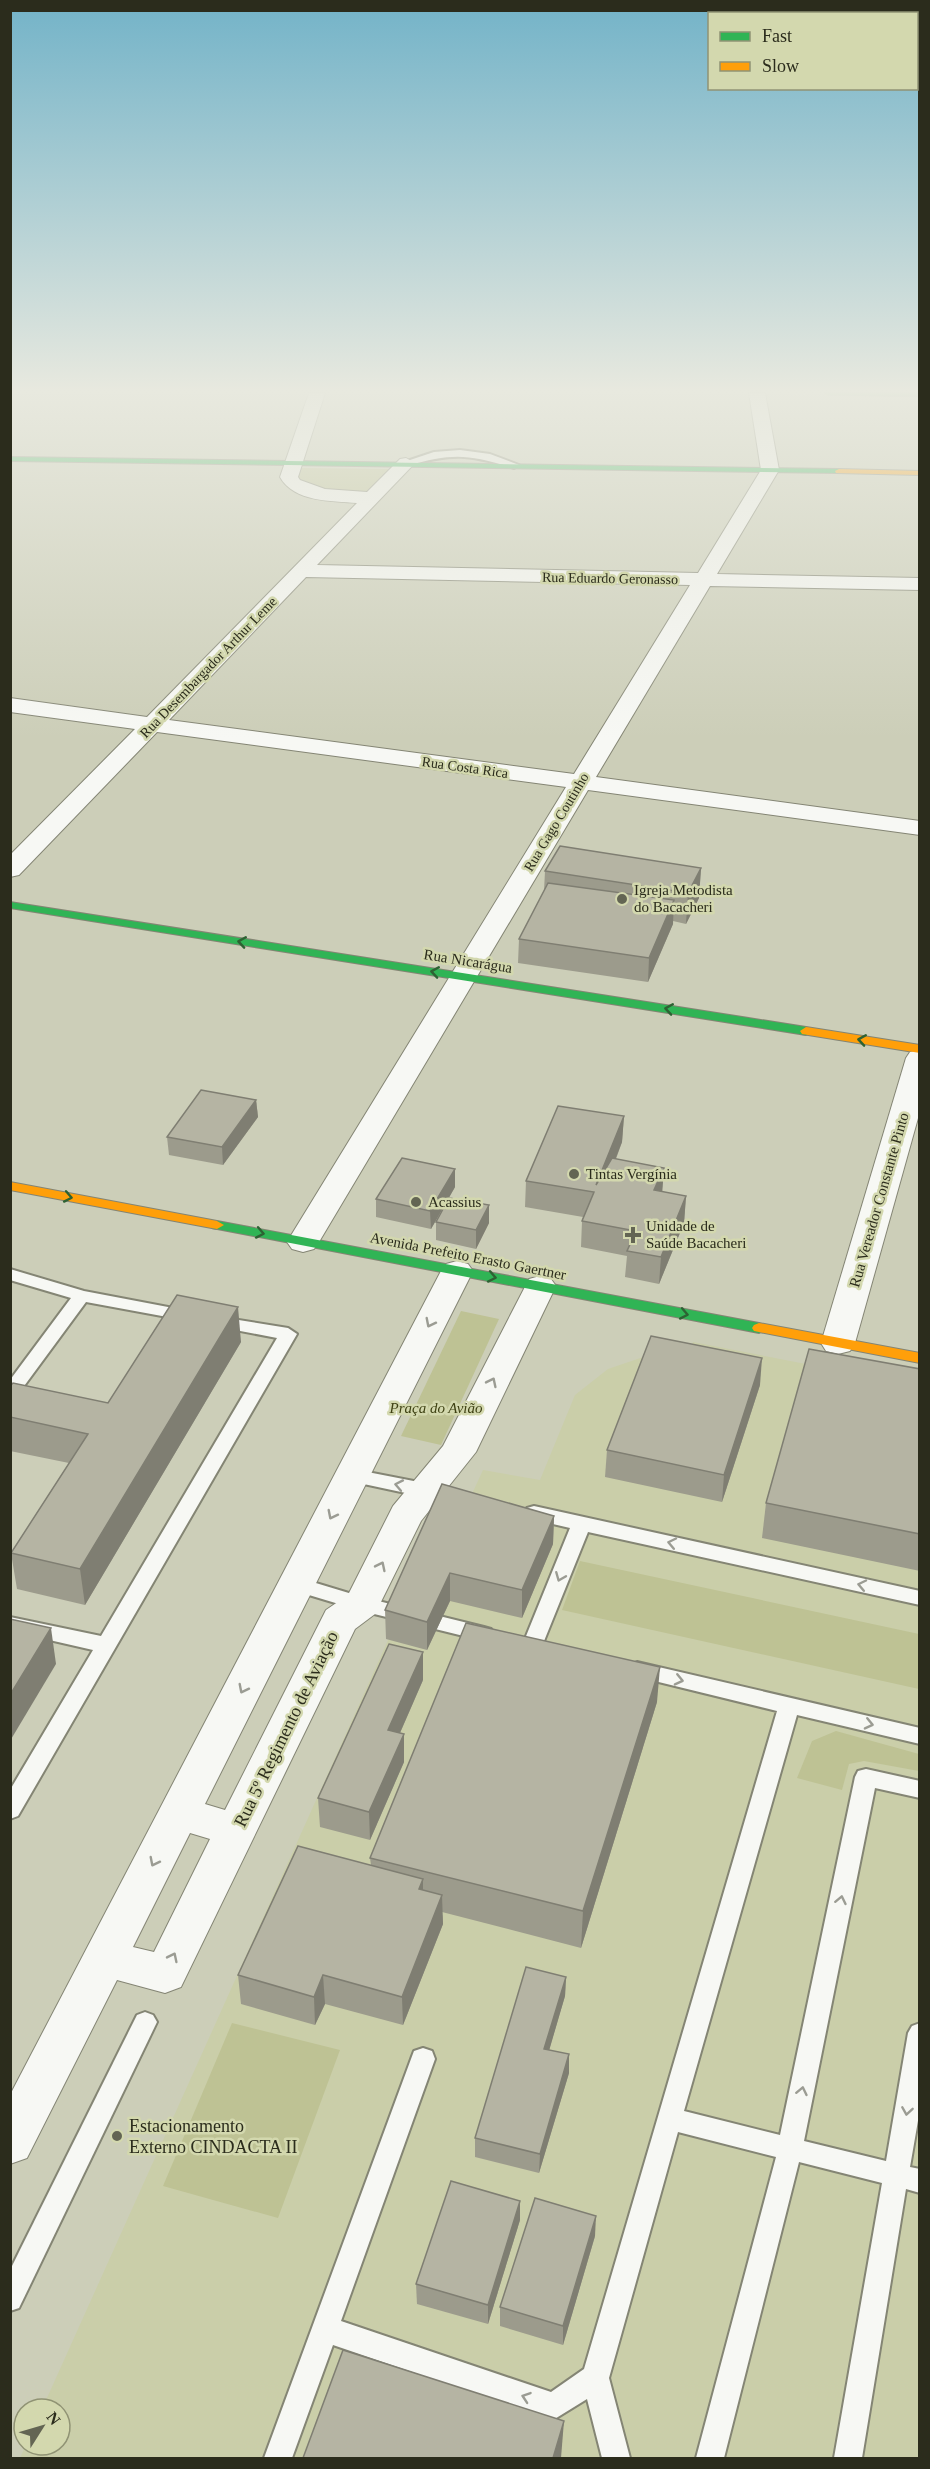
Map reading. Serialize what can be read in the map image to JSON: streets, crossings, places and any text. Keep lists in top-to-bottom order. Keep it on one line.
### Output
{"streets":{"main road":["Rua Nicarágua","Avenida Prefeito Erasto Gaertner"],"street":["Rua Eduardo Geronasso","Rua Desembargador Arthur Leme","Rua Costa Rica","Rua Gago Coutinho","Rua Vereador Constante Pinto","Rua 5º Regimento de Aviação"]},"crossings":[["Rua Eduardo Geronasso","Rua Desembargador Arthur Leme"],["Rua Eduardo Geronasso","Rua Gago Coutinho"],["Rua Desembargador Arthur Leme","Rua Costa Rica"],["Rua Costa Rica","Rua Gago Coutinho"],["Rua Gago Coutinho","Rua Nicarágua"],["Rua Gago Coutinho","Avenida Prefeito Erasto Gaertner"],["Rua Vereador Constante Pinto","Avenida Prefeito Erasto Gaertner"],["Avenida Prefeito Erasto Gaertner","Rua 5º Regimento de Aviação"]],"one_way":["Rua Nicarágua","Avenida Prefeito Erasto Gaertner"],"parks":["Praça do Avião"],"places":{"other":["Igreja Metodista do Bacacheri","Tintas Vergínia","Acassius","Estacionamento Externo CINDACTA II"],"health":["Unidade de Saúde Bacacheri"]},"legend":["Fast","Slow"],"north":"top right"}
